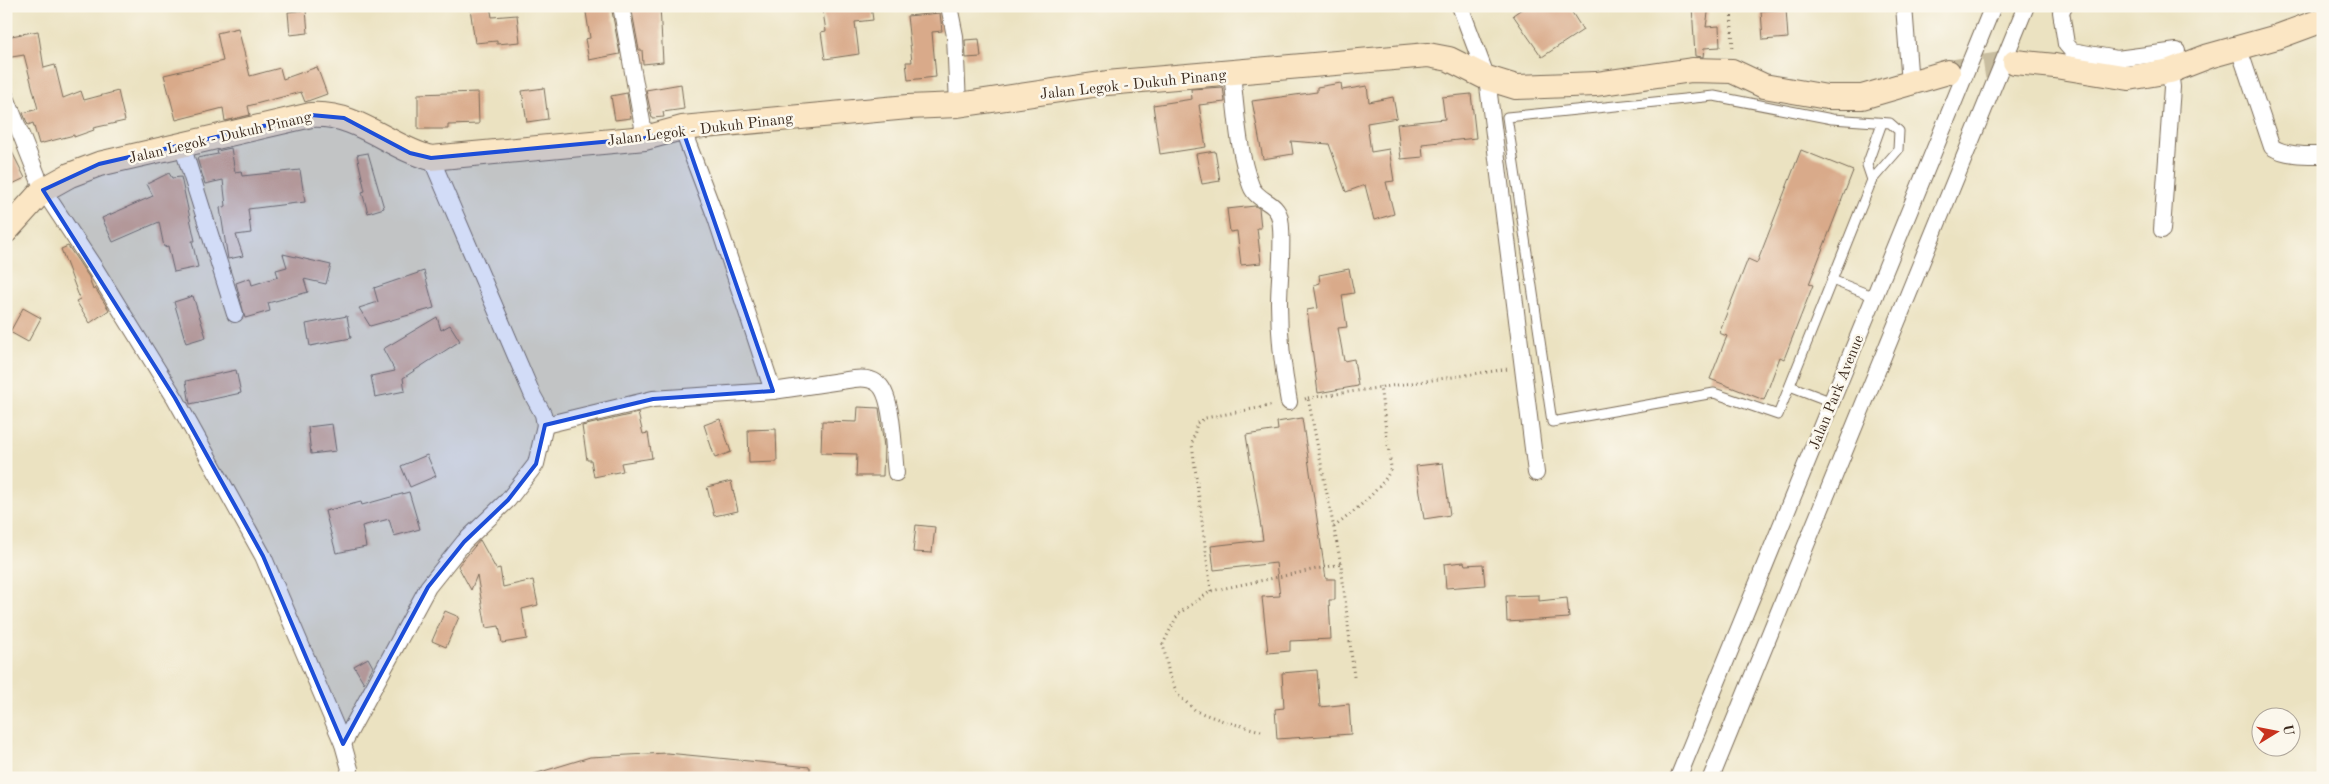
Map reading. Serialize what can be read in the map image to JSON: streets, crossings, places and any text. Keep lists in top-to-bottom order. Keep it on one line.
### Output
{"streets":{"street":["Jalan Legok - Dukuh Pinang","Jalan Park Avenue"]},"north":"right"}
